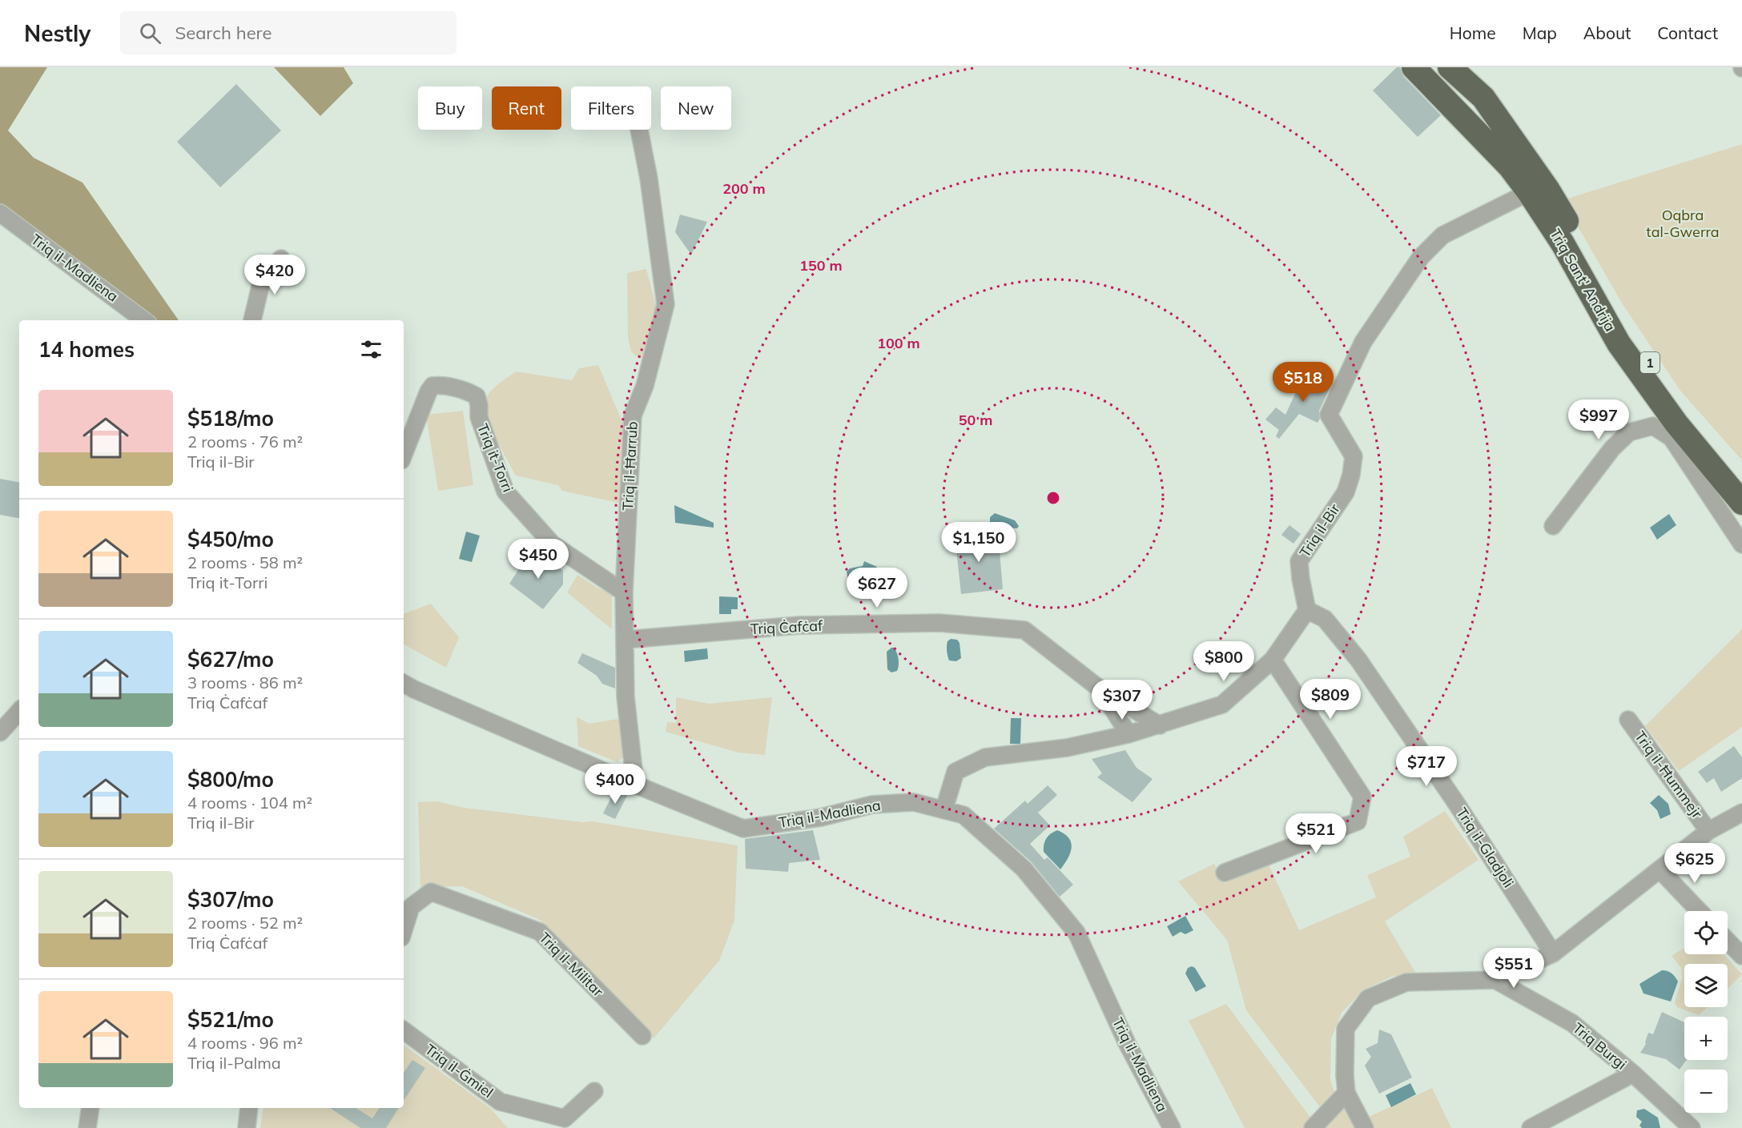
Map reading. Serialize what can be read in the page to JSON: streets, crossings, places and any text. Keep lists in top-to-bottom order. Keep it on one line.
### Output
{"streets":{"highway":["Triq Sant' Andrija","1"],"street":["Triq il-Madliena","Triq it-Torri","Triq il-Ħarrub","Triq il-Bir","Triq Ċafċaf","Triq il-Ħummejr","Triq il-Gladjoli","Triq il-Militar","Triq Burgi","Triq il-Ġmiel"]},"crossings":[["Triq il-Madliena","Triq il-Ħarrub"],["Triq Sant' Andrija","Triq il-Bir"],["Triq it-Torri","Triq il-Ħarrub"],["Triq il-Ħarrub","Triq Ċafċaf"],["Triq il-Bir","Triq il-Gladjoli"]],"parks":["Oqbra tal-Gwerra"],"page":{"header":"Nestly","search":"Search here","nav":["Home","Map","About","Contact"],"chip":["Buy","Rent","Filters","New"],"price":["$420","$518","$997","$1,150","$450","$627","$800","$809","$307","$717","$400","$521","$625","$551"],"heading":"14 homes","list":[{"name":"$518/mo","note":"2 rooms · 76 m² · Triq il-Bir"},{"name":"$450/mo","note":"2 rooms · 58 m² · Triq it-Torri"},{"name":"$627/mo","note":"3 rooms · 86 m² · Triq Ċafċaf"},{"name":"$800/mo","note":"4 rooms · 104 m² · Triq il-Bir"},{"name":"$307/mo","note":"2 rooms · 52 m² · Triq Ċafċaf"},{"name":"$521/mo","note":"4 rooms · 96 m² · Triq il-Palma"}],"map_buttons":["+","−"]},"rings":["200 m","150 m","100 m","50 m"]}
